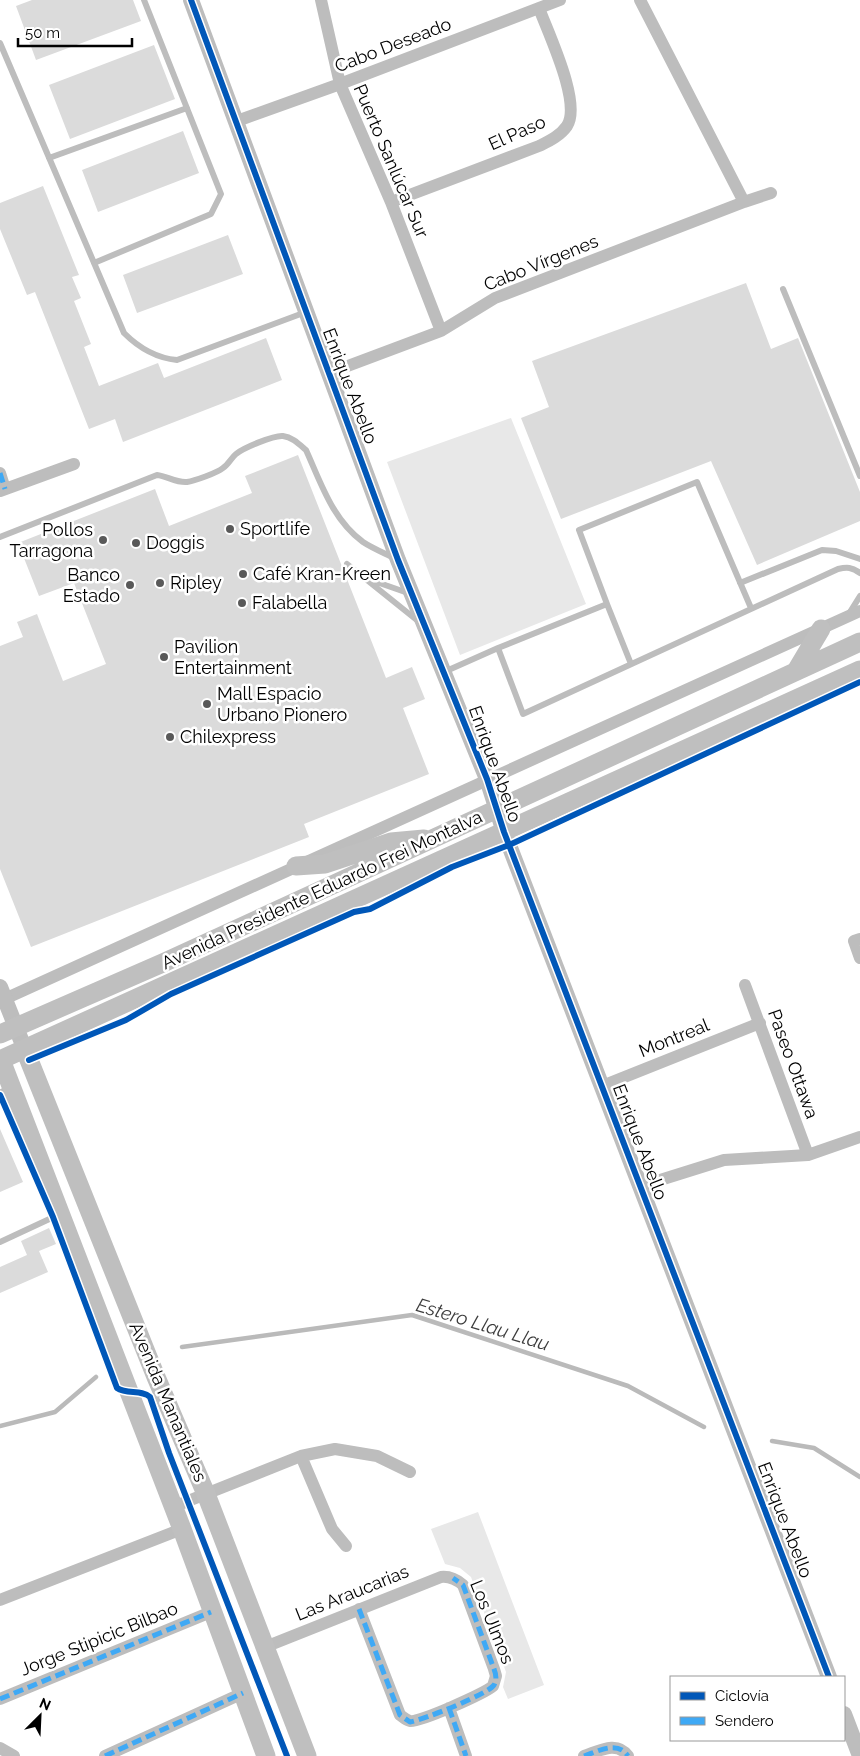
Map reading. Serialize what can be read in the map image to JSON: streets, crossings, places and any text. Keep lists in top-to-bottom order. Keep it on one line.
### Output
{"streets":{"main road":["Avenida Presidente Eduardo Frei Montalva","Avenida Manantiales"],"street":["Cabo Deseado","El Paso","Puerto Sanlúcar Sur","Cabo Vírgenes","Enrique Abello","Montreal","Paseo Ottawa","Las Araucarias","Los Ulmos","Jorge Stipicic Bilbao"]},"crossings":[["Cabo Deseado","El Paso"],["Cabo Deseado","Puerto Sanlúcar Sur"],["Cabo Deseado","Enrique Abello"],["El Paso","Puerto Sanlúcar Sur"],["Puerto Sanlúcar Sur","Cabo Vírgenes"],["Cabo Vírgenes","Enrique Abello"],["Enrique Abello","Avenida Presidente Eduardo Frei Montalva"],["Enrique Abello","Montreal"],["Avenida Presidente Eduardo Frei Montalva","Avenida Manantiales"],["Montreal","Paseo Ottawa"],["Avenida Manantiales","Las Araucarias"],["Avenida Manantiales","Jorge Stipicic Bilbao"],["Las Araucarias","Los Ulmos"]],"water":["Estero Llau Llau"],"places":["Sportlife","Pollos Tarragona","Doggis","Café Kran-Kreen","Ripley","Banco Estado","Falabella","Pavilion Entertainment","Mall Espacio Urbano Pionero","Chilexpress"],"legend":["Ciclovía","Sendero"],"scale_bar":"50 m","north":"top right"}
